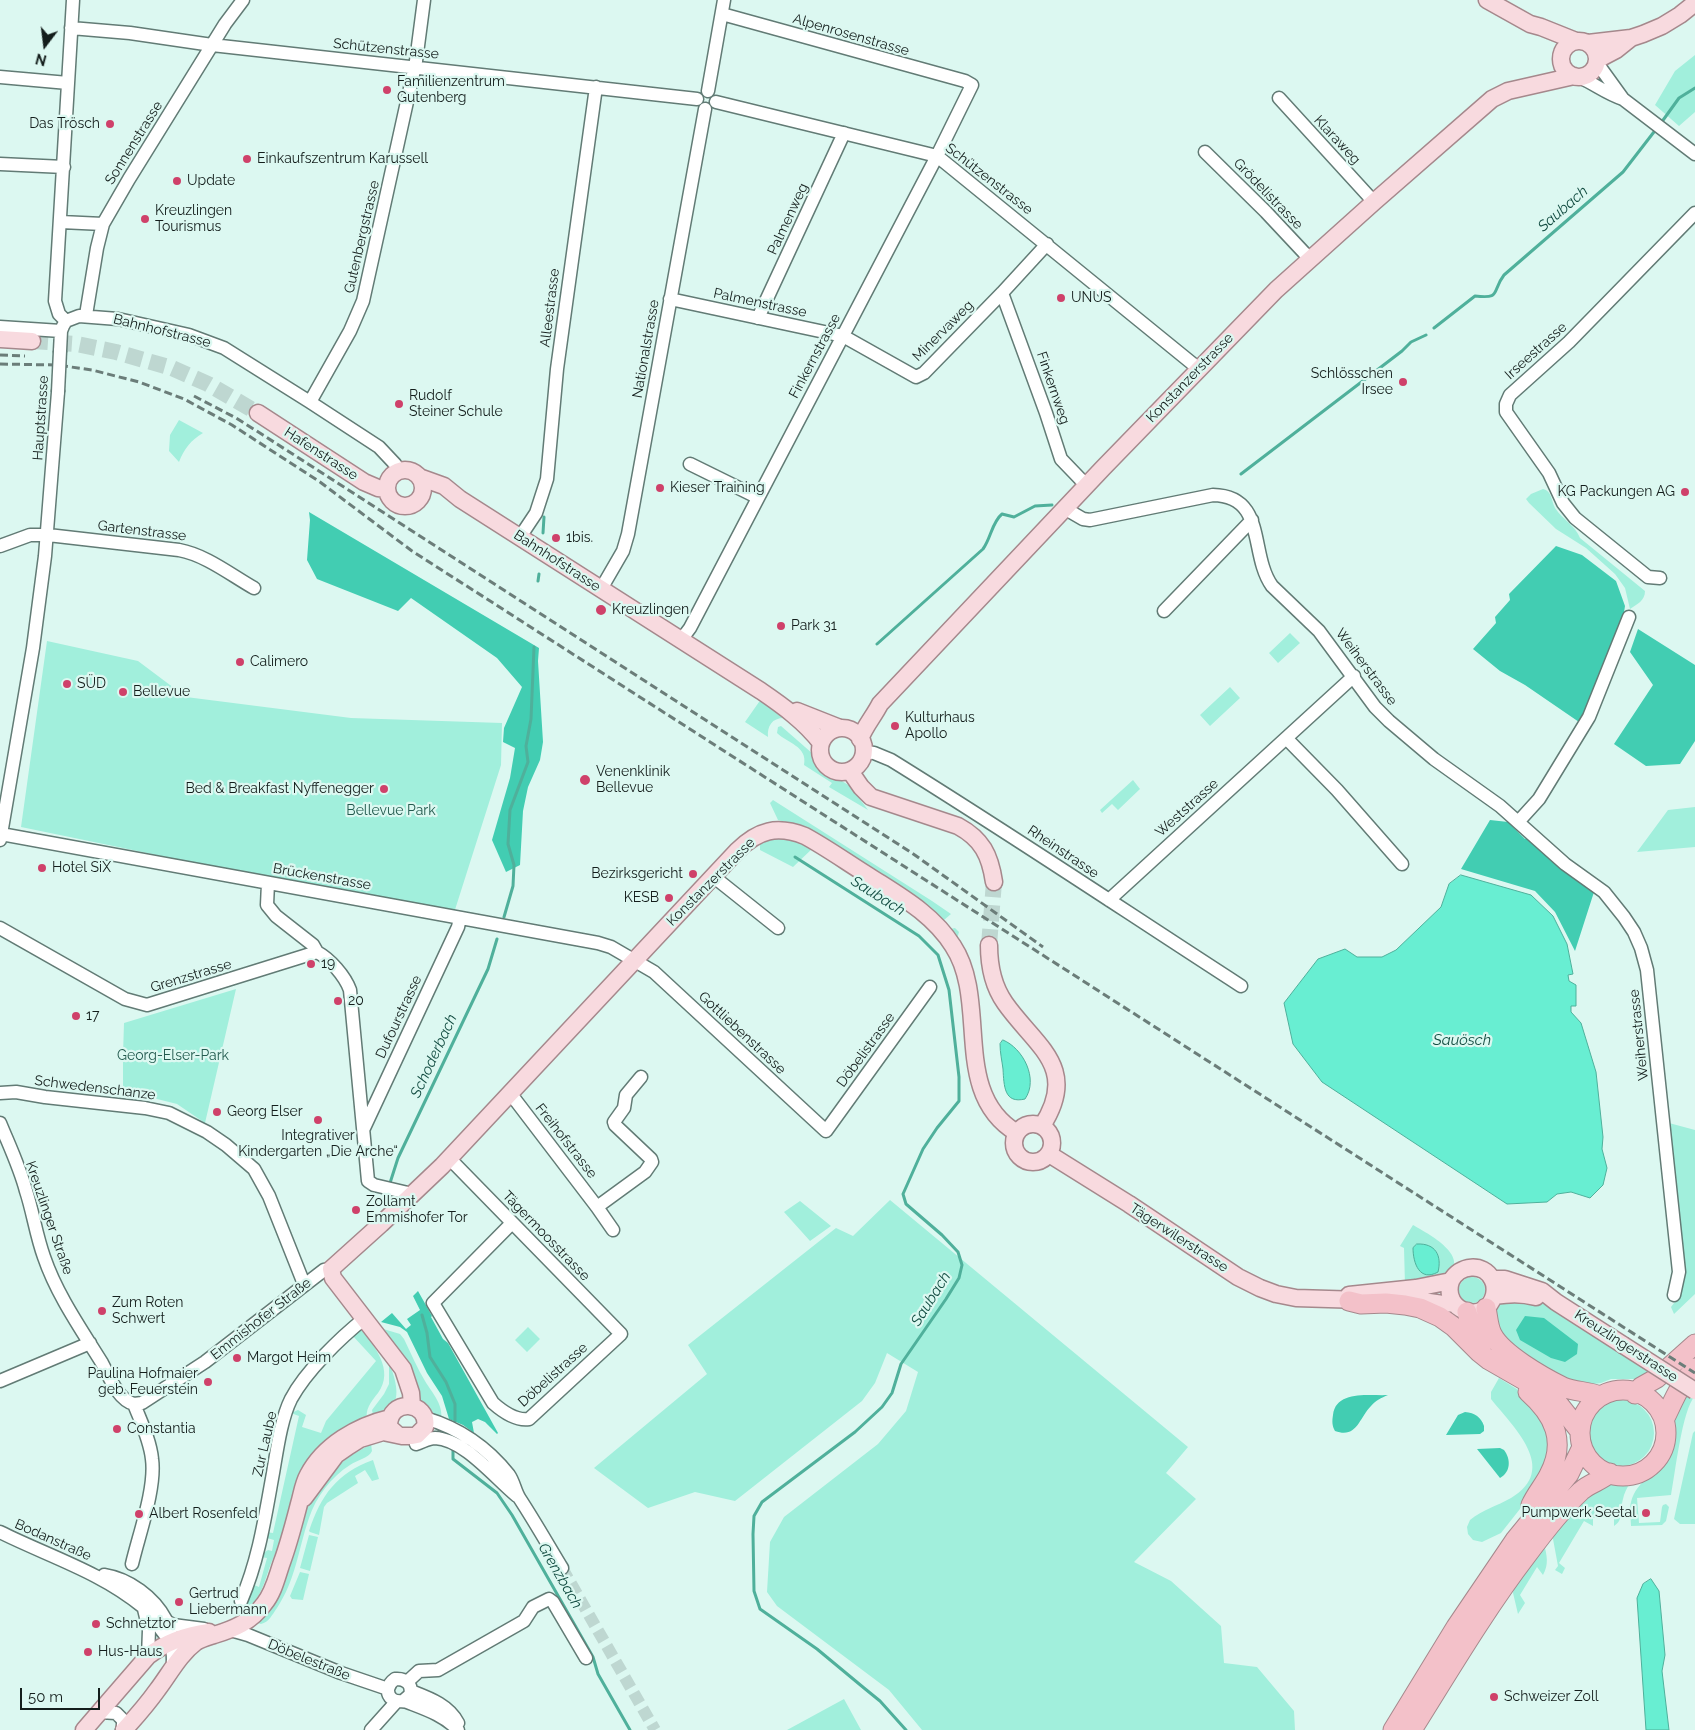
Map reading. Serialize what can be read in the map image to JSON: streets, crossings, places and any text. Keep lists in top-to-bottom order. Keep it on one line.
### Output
{"streets":{"main road":["Bahnhofstrasse","Konstanzerstrasse","Hafenstrasse","Tägerwilerstrasse","Emmishofer Straße","Kreuzlingerstrasse","Döbelestraße"],"street":["Alpenrosenstrasse","Schützenstrasse","Klaraweg","Sonnenstrasse","Grödelistrasse","Palmenweg","Gutenbergstrasse","Palmenstrasse","Alleestrasse","Minervaweg","Nationalstrasse","Irseestrasse","Finkernstrasse","Finkernweg","Hauptstrasse","Gartenstrasse","Weiherstrasse","Weststrasse","Rheinstrasse","Brückenstrasse","Grenzstrasse","Dufourstrasse","Gottliebenstrasse","Döbelistrasse","Schwedenschanze","Freihofstrasse","Kreuzlinger Straße","Tägermoosstrasse","Zur Laube","Bodanstraße"]},"crossings":[["Alpenrosenstrasse","Finkernstrasse"],["Schützenstrasse","Sonnenstrasse"],["Schützenstrasse","Palmenweg"],["Schützenstrasse","Gutenbergstrasse"],["Schützenstrasse","Alleestrasse"],["Schützenstrasse","Minervaweg"],["Schützenstrasse","Nationalstrasse"],["Schützenstrasse","Finkernstrasse"],["Schützenstrasse","Konstanzerstrasse"],["Schützenstrasse","Hauptstrasse"],["Klaraweg","Konstanzerstrasse"],["Sonnenstrasse","Bahnhofstrasse"],["Grödelistrasse","Konstanzerstrasse"],["Palmenweg","Palmenstrasse"],["Gutenbergstrasse","Bahnhofstrasse"],["Palmenstrasse","Minervaweg"],["Palmenstrasse","Nationalstrasse"],["Palmenstrasse","Finkernstrasse"],["Alleestrasse","Bahnhofstrasse"],["Bahnhofstrasse","Nationalstrasse"],["Bahnhofstrasse","Finkernstrasse"],["Bahnhofstrasse","Konstanzerstrasse"],["Bahnhofstrasse","Hauptstrasse"],["Bahnhofstrasse","Hafenstrasse"],["Bahnhofstrasse","Rheinstrasse"],["Minervaweg","Finkernstrasse"],["Minervaweg","Finkernweg"],["Konstanzerstrasse","Finkernweg"],["Konstanzerstrasse","Weiherstrasse"],["Konstanzerstrasse","Rheinstrasse"],["Konstanzerstrasse","Brückenstrasse"],["Konstanzerstrasse","Gottliebenstrasse"],["Konstanzerstrasse","Freihofstrasse"],["Konstanzerstrasse","Tägermoosstrasse"],["Konstanzerstrasse","Tägerwilerstrasse"],["Konstanzerstrasse","Emmishofer Straße"],["Hauptstrasse","Gartenstrasse"],["Hauptstrasse","Brückenstrasse"],["Weiherstrasse","Weststrasse"],["Weststrasse","Rheinstrasse"],["Brückenstrasse","Dufourstrasse"],["Brückenstrasse","Gottliebenstrasse"],["Gottliebenstrasse","Döbelistrasse"],["Döbelistrasse","Tägermoosstrasse"],["Schwedenschanze","Emmishofer Straße"],["Kreuzlinger Straße","Emmishofer Straße"],["Bodanstraße","Döbelestraße"]],"water":["Saubach","Sauösch","Schoderbach","Grenzbach"],"parks":["Bellevue Park","Georg-Elser-Park"],"places":["Familienzentrum Gutenberg","Das Trösch","Einkaufszentrum Karussell","Update","Kreuzlingen Tourismus","UNUS","Schlösschen Irsee","Rudolf Steiner Schule","Kieser Training","KG Packungen AG","1bis.","Kreuzlingen","Park 31","Calimero","SÜD","Bellevue","Kulturhaus Apollo","Venenklinik Bellevue","Bed & Breakfast Nyffenegger","Hotel SiX","Bezirksgericht","KESB","19","20","17","Georg Elser","Integrativer Kindergarten „Die Arche“","Zollamt Emmishofer Tor","Zum Roten Schwert","Margot Heim","Paulina Hofmaier geb. Feuerstein","Constantia","Pumpwerk Seetal","Albert Rosenfeld","Gertrud Liebermann","Schnetztor","Hus-Haus","Schweizer Zoll"],"scale_bar":"50 m","north":"bottom"}
